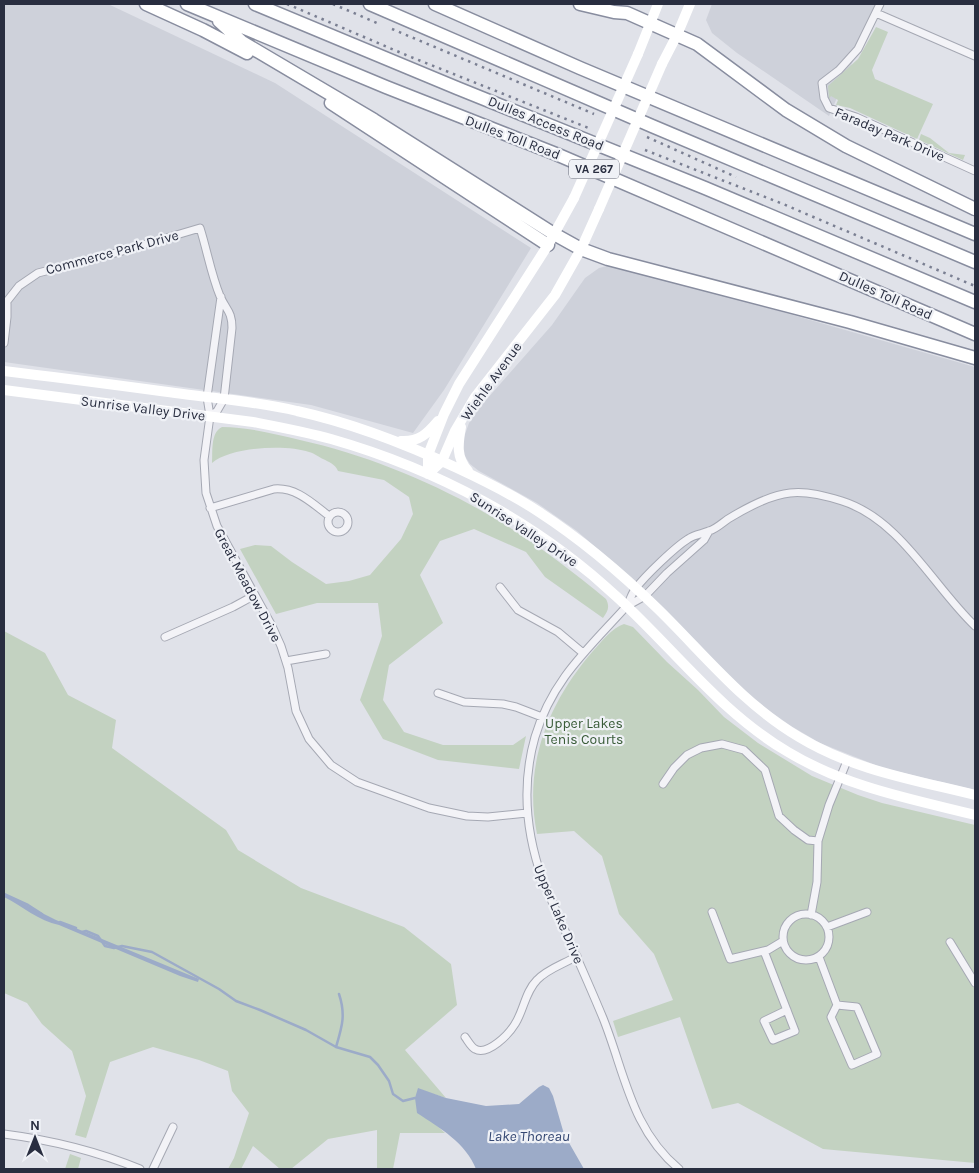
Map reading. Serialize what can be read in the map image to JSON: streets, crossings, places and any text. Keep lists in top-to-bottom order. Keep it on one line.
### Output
{"streets":{"highway":["Dulles Access Road","Dulles Toll Road","VA 267"],"main road":["Wiehle Avenue","Sunrise Valley Drive"],"street":["Faraday Park Drive","Commerce Park Drive","Great Meadow Drive","Upper Lake Drive"]},"crossings":[["Commerce Park Drive","Great Meadow Drive"],["Wiehle Avenue","Sunrise Valley Drive"],["Sunrise Valley Drive","Great Meadow Drive"],["Sunrise Valley Drive","Upper Lake Drive"],["Great Meadow Drive","Upper Lake Drive"]],"water":["Lake Thoreau"],"parks":["Upper Lakes Tenis Courts"],"north":"top"}
